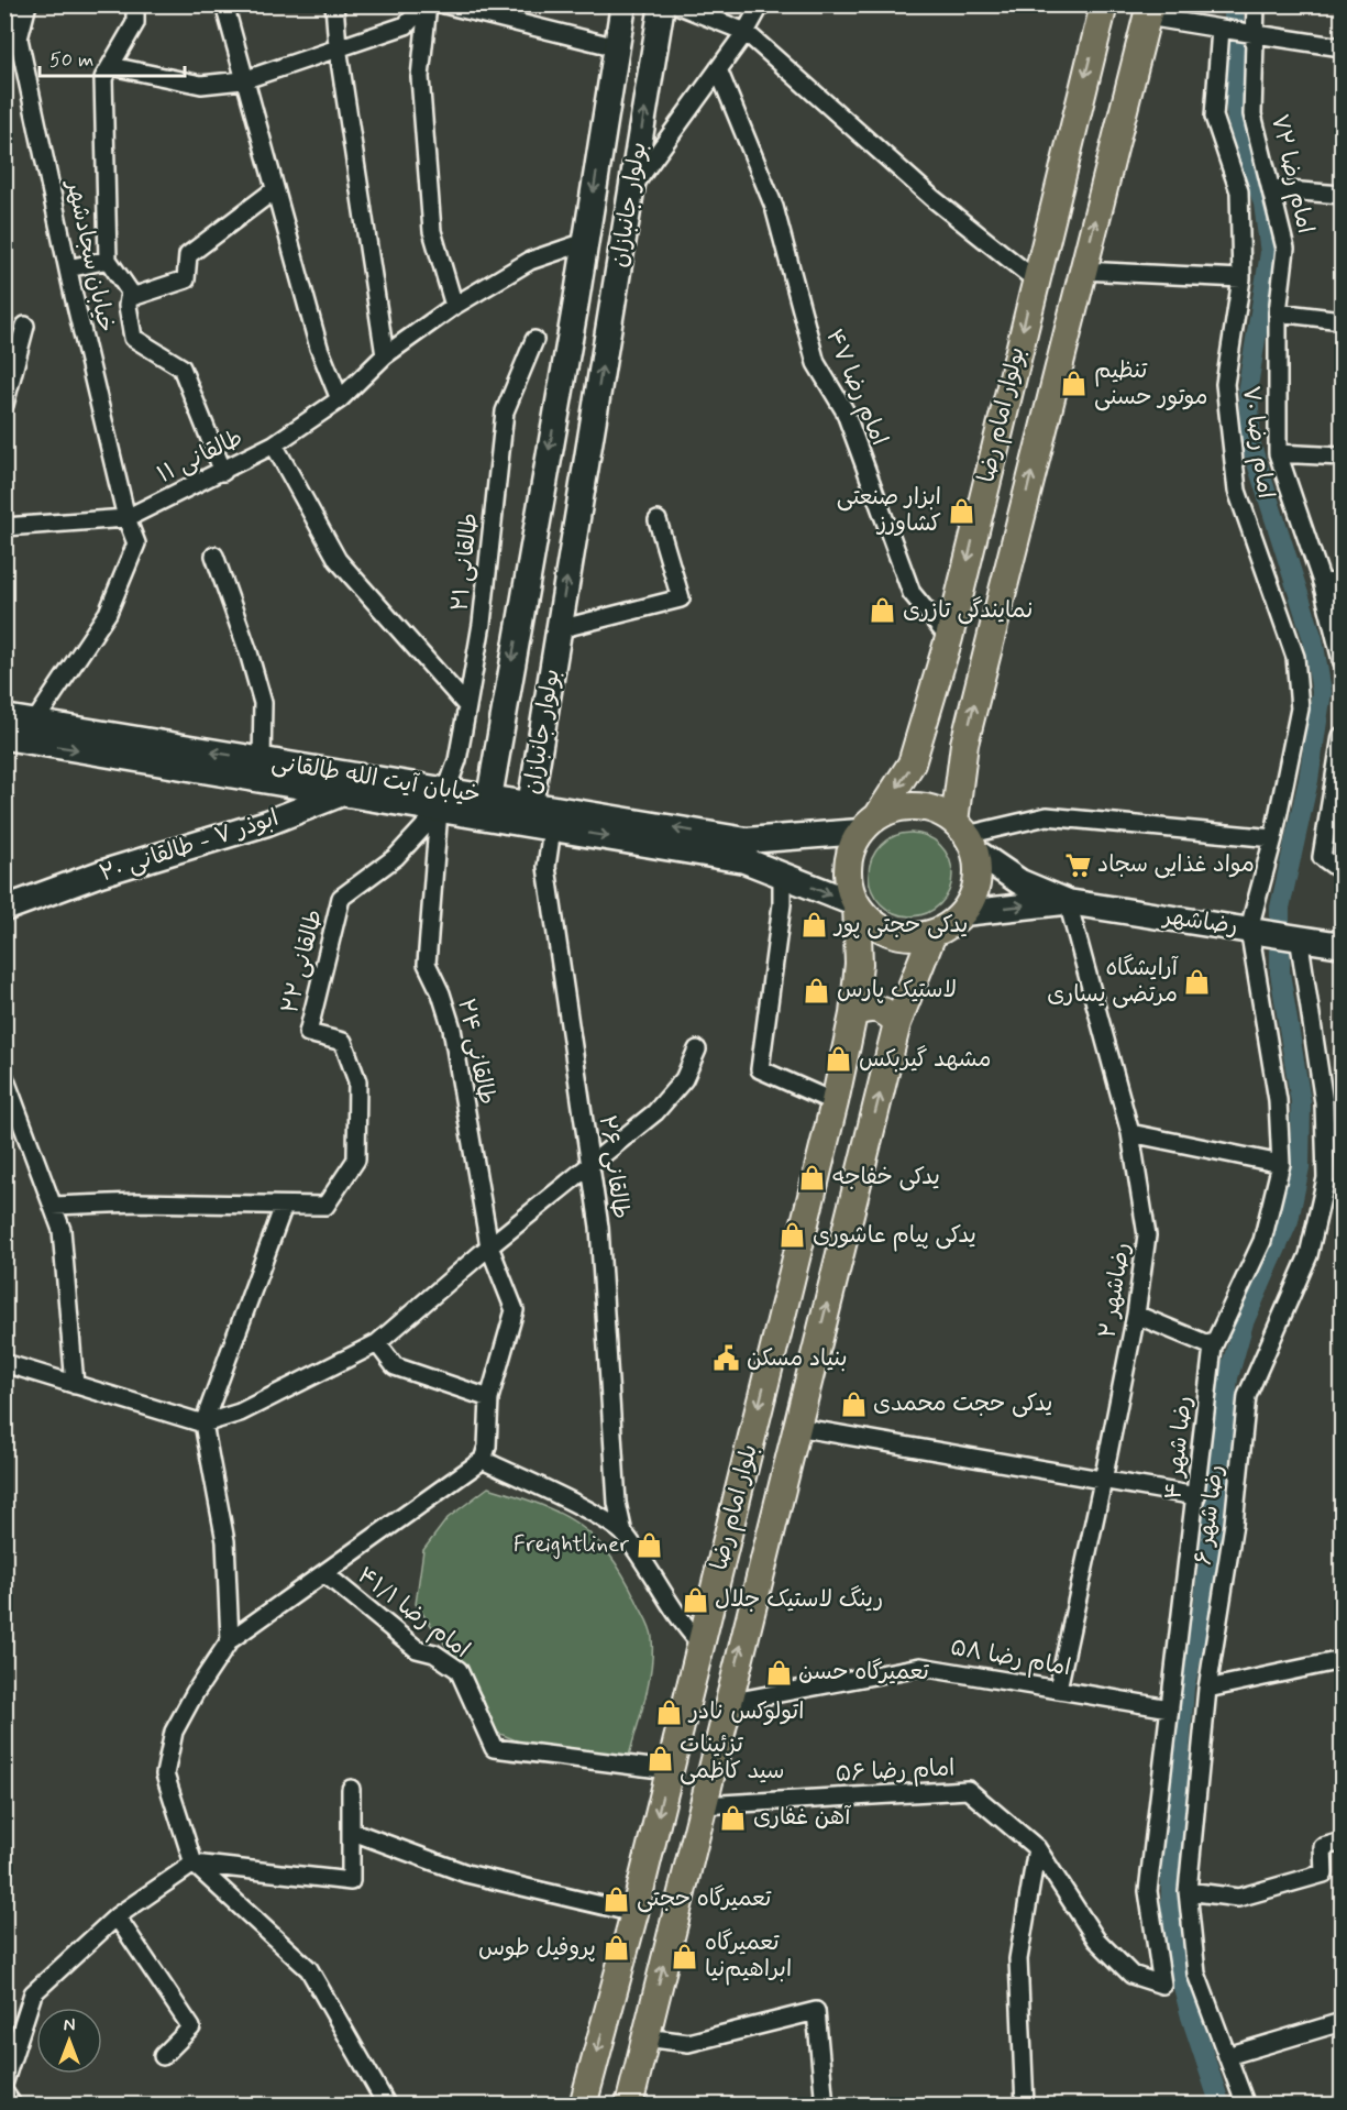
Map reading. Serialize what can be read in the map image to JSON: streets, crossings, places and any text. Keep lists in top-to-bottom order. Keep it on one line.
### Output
{"streets":{"main road":["بولوار جانبازان","بولوار امام رضا","خیابان آیت الله طالقانی","ابوذر ۷ - طالقانی ۲۰","رضاشهر","بلوار امام رضا"],"street":["امام رضا ۷۲","خیابان سجادشهر","امام رضا ۴۷","امام رضا ۷۰","طالقانی ۱۱","طالقانی ۲۱","طالقانی ۲۲","طالقانی ۲۴","طالقانی ۲۶","رضاشهر ۲","رضا شهر ۴","رضا شهر ۶","امام رضا ۴۱/۱","امام رضا ۵۸","امام رضا ۵۶"]},"crossings":[["بولوار جانبازان","طالقانی ۱۱"],["بولوار جانبازان","خیابان آیت الله طالقانی"],["خیابان سجادشهر","طالقانی ۱۱"],["خیابان سجادشهر","خیابان آیت الله طالقانی"],["امام رضا ۴۷","بولوار امام رضا"],["بولوار امام رضا","بلوار امام رضا"],["امام رضا ۷۰","رضاشهر"],["امام رضا ۷۰","رضا شهر ۴"],["طالقانی ۲۱","خیابان آیت الله طالقانی"],["طالقانی ۲۱","طالقانی ۲۲"],["طالقانی ۲۱","طالقانی ۲۴"],["خیابان آیت الله طالقانی","ابوذر ۷ - طالقانی ۲۰"],["خیابان آیت الله طالقانی","طالقانی ۲۲"],["خیابان آیت الله طالقانی","طالقانی ۲۴"],["خیابان آیت الله طالقانی","طالقانی ۲۶"],["رضاشهر","رضاشهر ۲"],["رضاشهر","رضا شهر ۴"],["رضاشهر","رضا شهر ۶"],["طالقانی ۲۲","طالقانی ۲۴"],["رضاشهر ۲","امام رضا ۵۸"],["رضا شهر ۴","امام رضا ۵۸"],["رضا شهر ۴","امام رضا ۵۶"],["بلوار امام رضا","امام رضا ۴۱/۱"],["بلوار امام رضا","امام رضا ۵۸"],["بلوار امام رضا","امام رضا ۵۶"]],"places":{"shop":["تنظیم موتور حسنی","ابزار صنعتی کشاورز","نمایندگی تازری","یدکی حجتی پور","آرایشگاه مرتضی یساری","لاستیک پارس","مشهد گیربکس","یدکی خفاجه","یدکی پیام عاشوری","یدکی حجت محمدی","Freightliner","رینگ لاستیک جلال","تعمیرگاه حسن","اتولوکس نادر","تزئینات سید کاظمی","آهن غفاری","تعمیرگاه حجتی","پروفیل طوس","تعمیرگاه ابراهیم‌نیا"],"supermarket":["مواد غذایی سجاد"],"public building":["بنیاد مسکن"]},"scale_bar":"50 m","north":"top"}
